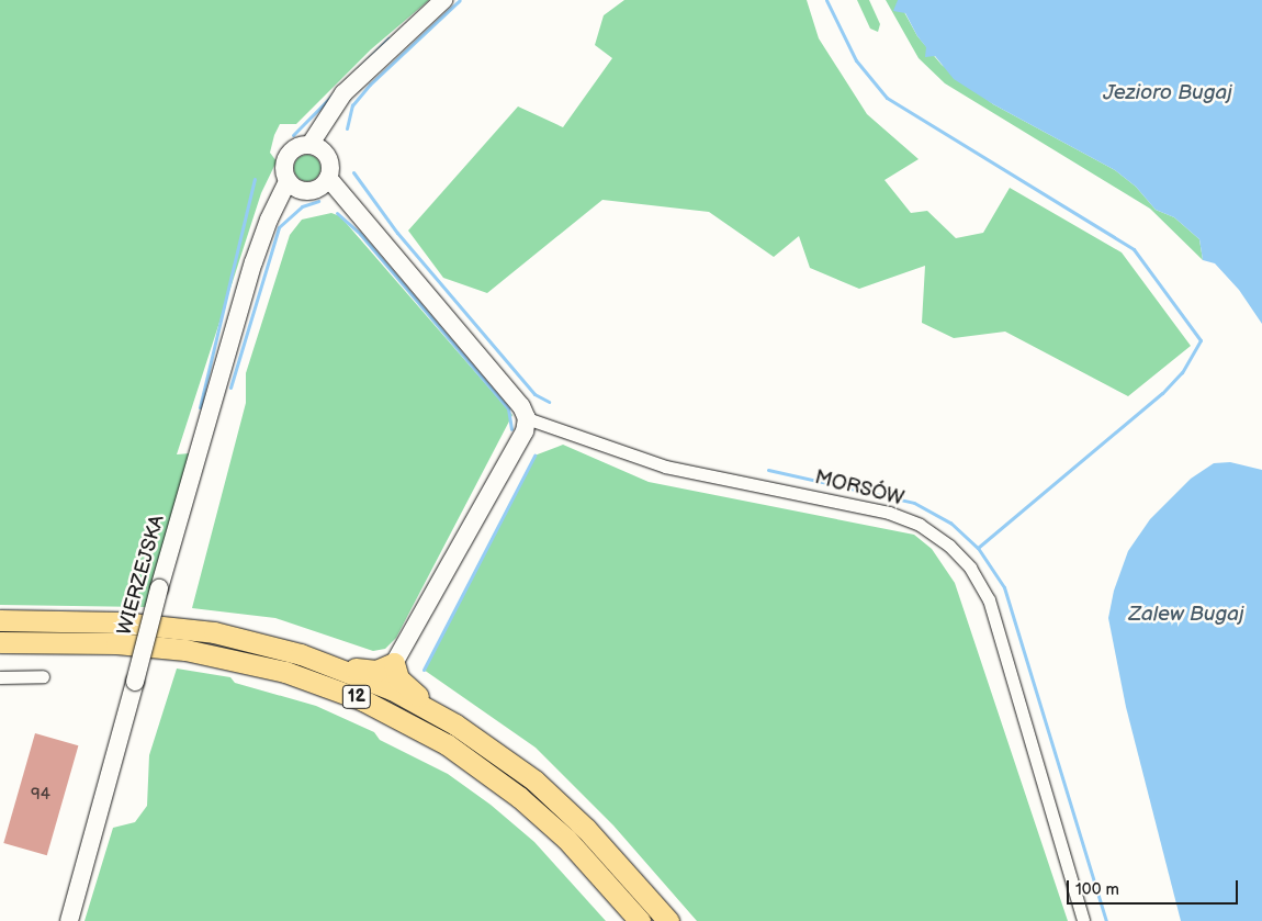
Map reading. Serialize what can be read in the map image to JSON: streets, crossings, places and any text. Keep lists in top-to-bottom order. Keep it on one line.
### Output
{"streets":{"main road":["12"],"street":["MORSÓW","WIERZEJSKA"]},"water":["Jezioro Bugaj","Zalew Bugaj"],"house_numbers":["94"],"scale_bar":"100 m"}
